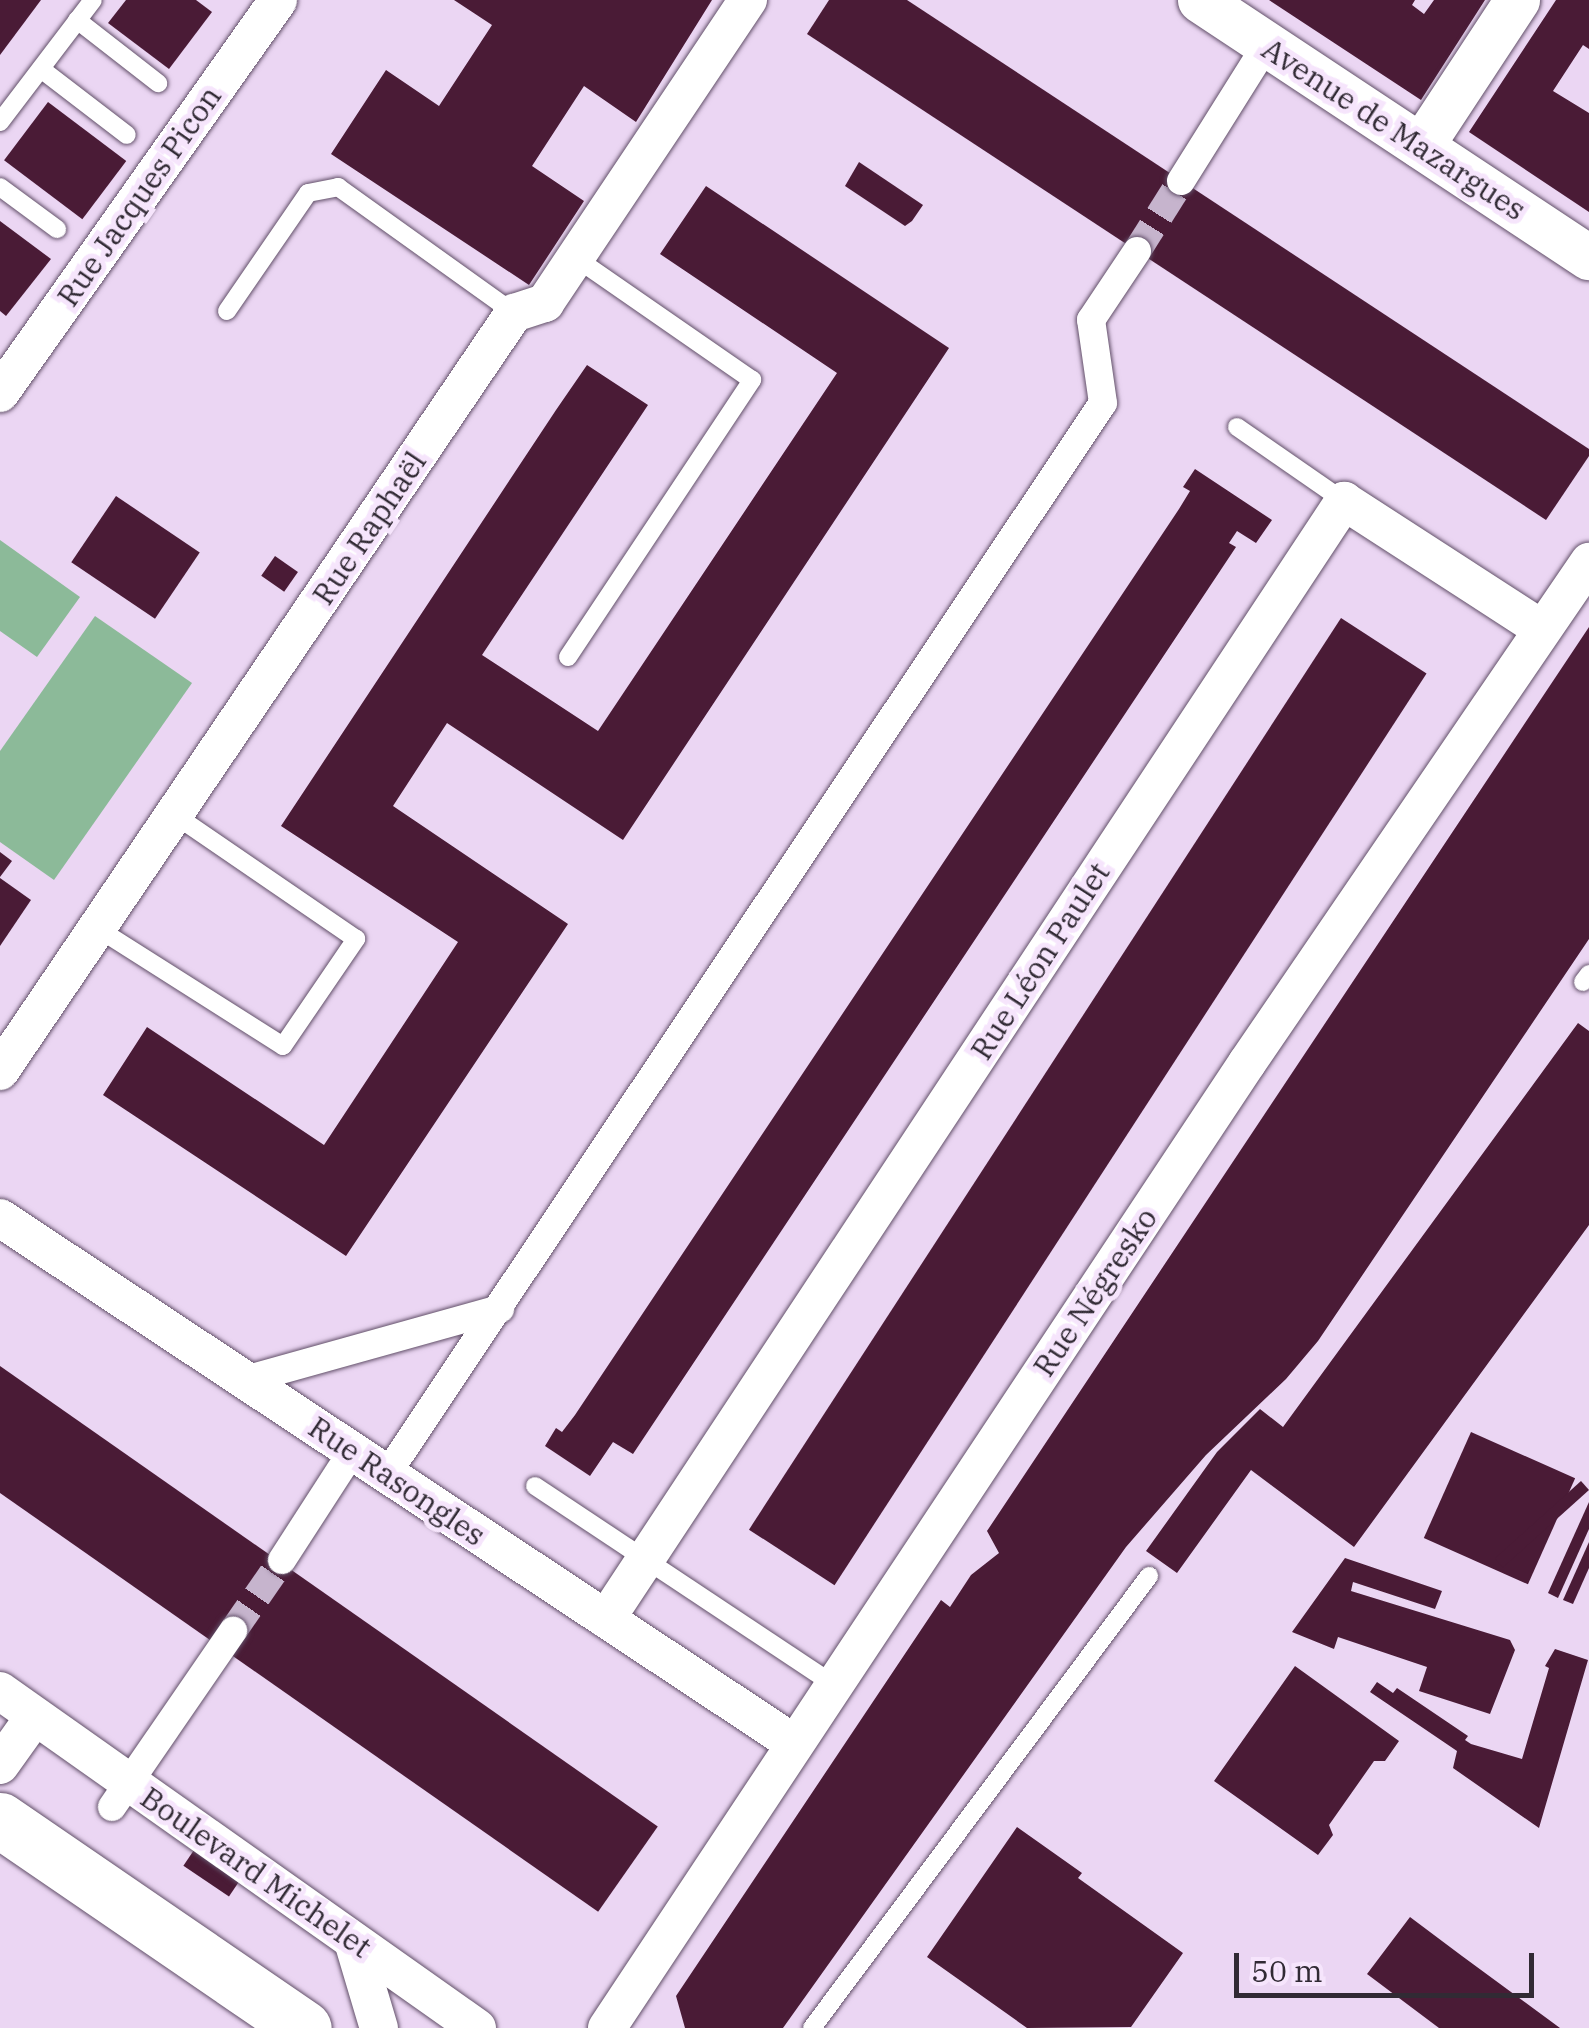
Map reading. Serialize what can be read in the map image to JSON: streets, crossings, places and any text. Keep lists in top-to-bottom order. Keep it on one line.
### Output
{"streets":{"street":["Avenue de Mazargues","Rue Jacques Picon","Rue Raphaël","Rue Léon Paulet","Rue Négresko","Rue Rasongles","Boulevard Michelet"]},"crossings":[["Rue Léon Paulet","Rue Rasongles"],["Rue Négresko","Rue Rasongles"]],"scale_bar":"50 m"}
